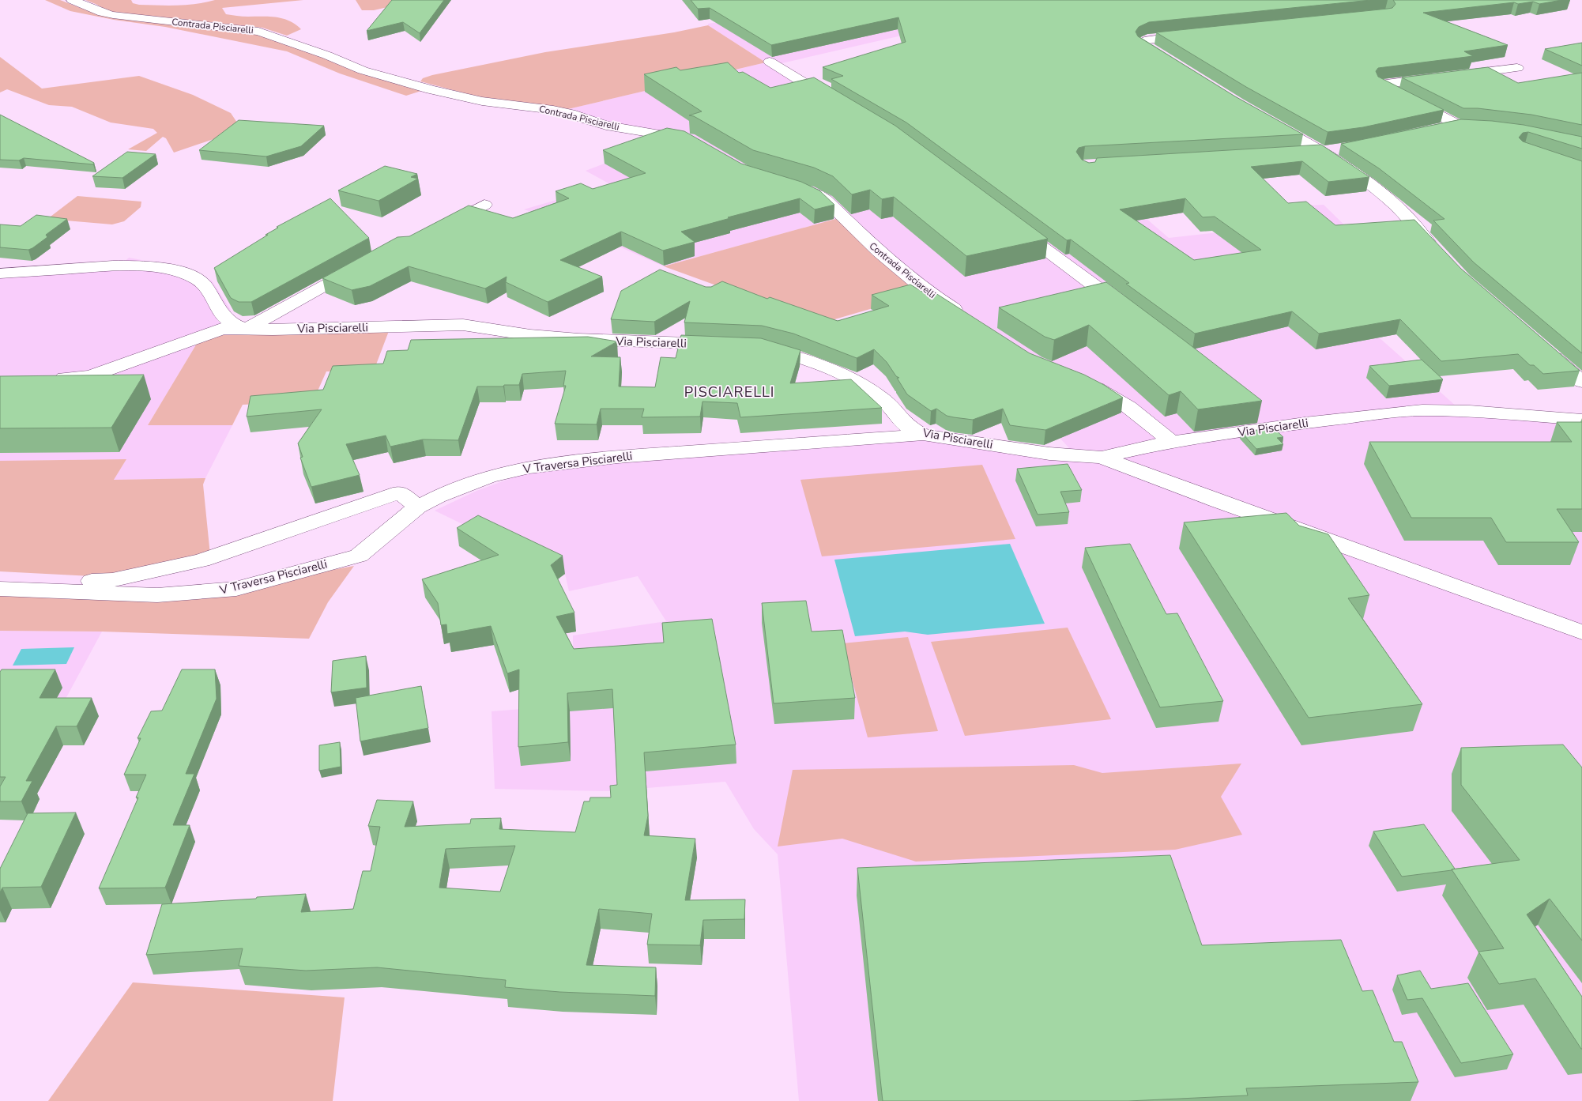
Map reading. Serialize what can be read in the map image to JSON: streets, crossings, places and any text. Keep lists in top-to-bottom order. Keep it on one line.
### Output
{"streets":{"street":["Contrada Pisciarelli","Via Pisciarelli","V Traversa Pisciarelli"]},"crossings":[["Via Pisciarelli","V Traversa Pisciarelli"]],"districts":["PISCIARELLI"]}
